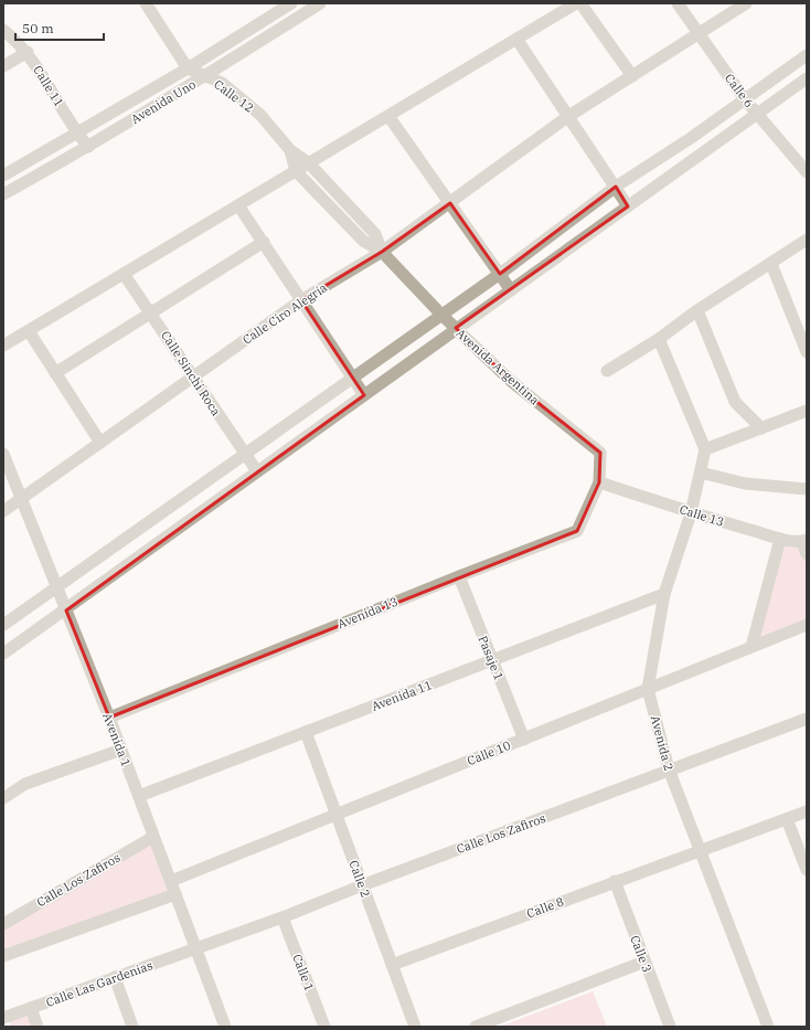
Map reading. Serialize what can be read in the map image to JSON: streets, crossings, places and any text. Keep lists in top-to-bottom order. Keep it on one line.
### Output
{"streets":{"street":["Calle 11","Calle 6","Calle 12","Avenida Uno","Calle Ciro Alegría","Avenida Argentina","Calle Sinchi Roca","Calle 13","Avenida 13","Pasaje 1","Avenida 11","Avenida 1","Avenida 2","Calle 10","Calle Los Zafiros","Calle 2","Calle 8","Calle 3","Calle 1","Calle Las Gardenias"]},"crossings":[["Calle 11","Avenida Uno"],["Calle 6","Calle Ciro Alegría"],["Calle 12","Avenida Uno"],["Calle 12","Avenida Argentina"],["Calle Ciro Alegría","Avenida Argentina"],["Calle Ciro Alegría","Calle Sinchi Roca"],["Calle Ciro Alegría","Avenida 1"],["Avenida Argentina","Calle 13"],["Avenida Argentina","Avenida 13"],["Calle 13","Avenida 13"],["Calle 13","Avenida 2"],["Avenida 13","Pasaje 1"],["Avenida 13","Avenida 1"],["Pasaje 1","Avenida 11"],["Pasaje 1","Calle 10"],["Avenida 11","Avenida 1"],["Avenida 11","Avenida 2"],["Avenida 11","Calle 2"],["Avenida 1","Calle 10"],["Avenida 1","Calle Los Zafiros"],["Avenida 1","Calle Las Gardenias"],["Avenida 2","Calle 10"],["Avenida 2","Calle Los Zafiros"],["Avenida 2","Calle 8"],["Calle 10","Calle 2"],["Calle Los Zafiros","Calle 2"],["Calle Los Zafiros","Calle 1"],["Calle Los Zafiros","Calle Las Gardenias"],["Calle 2","Calle 8"],["Calle 8","Calle 3"]],"scale_bar":"50 m"}
